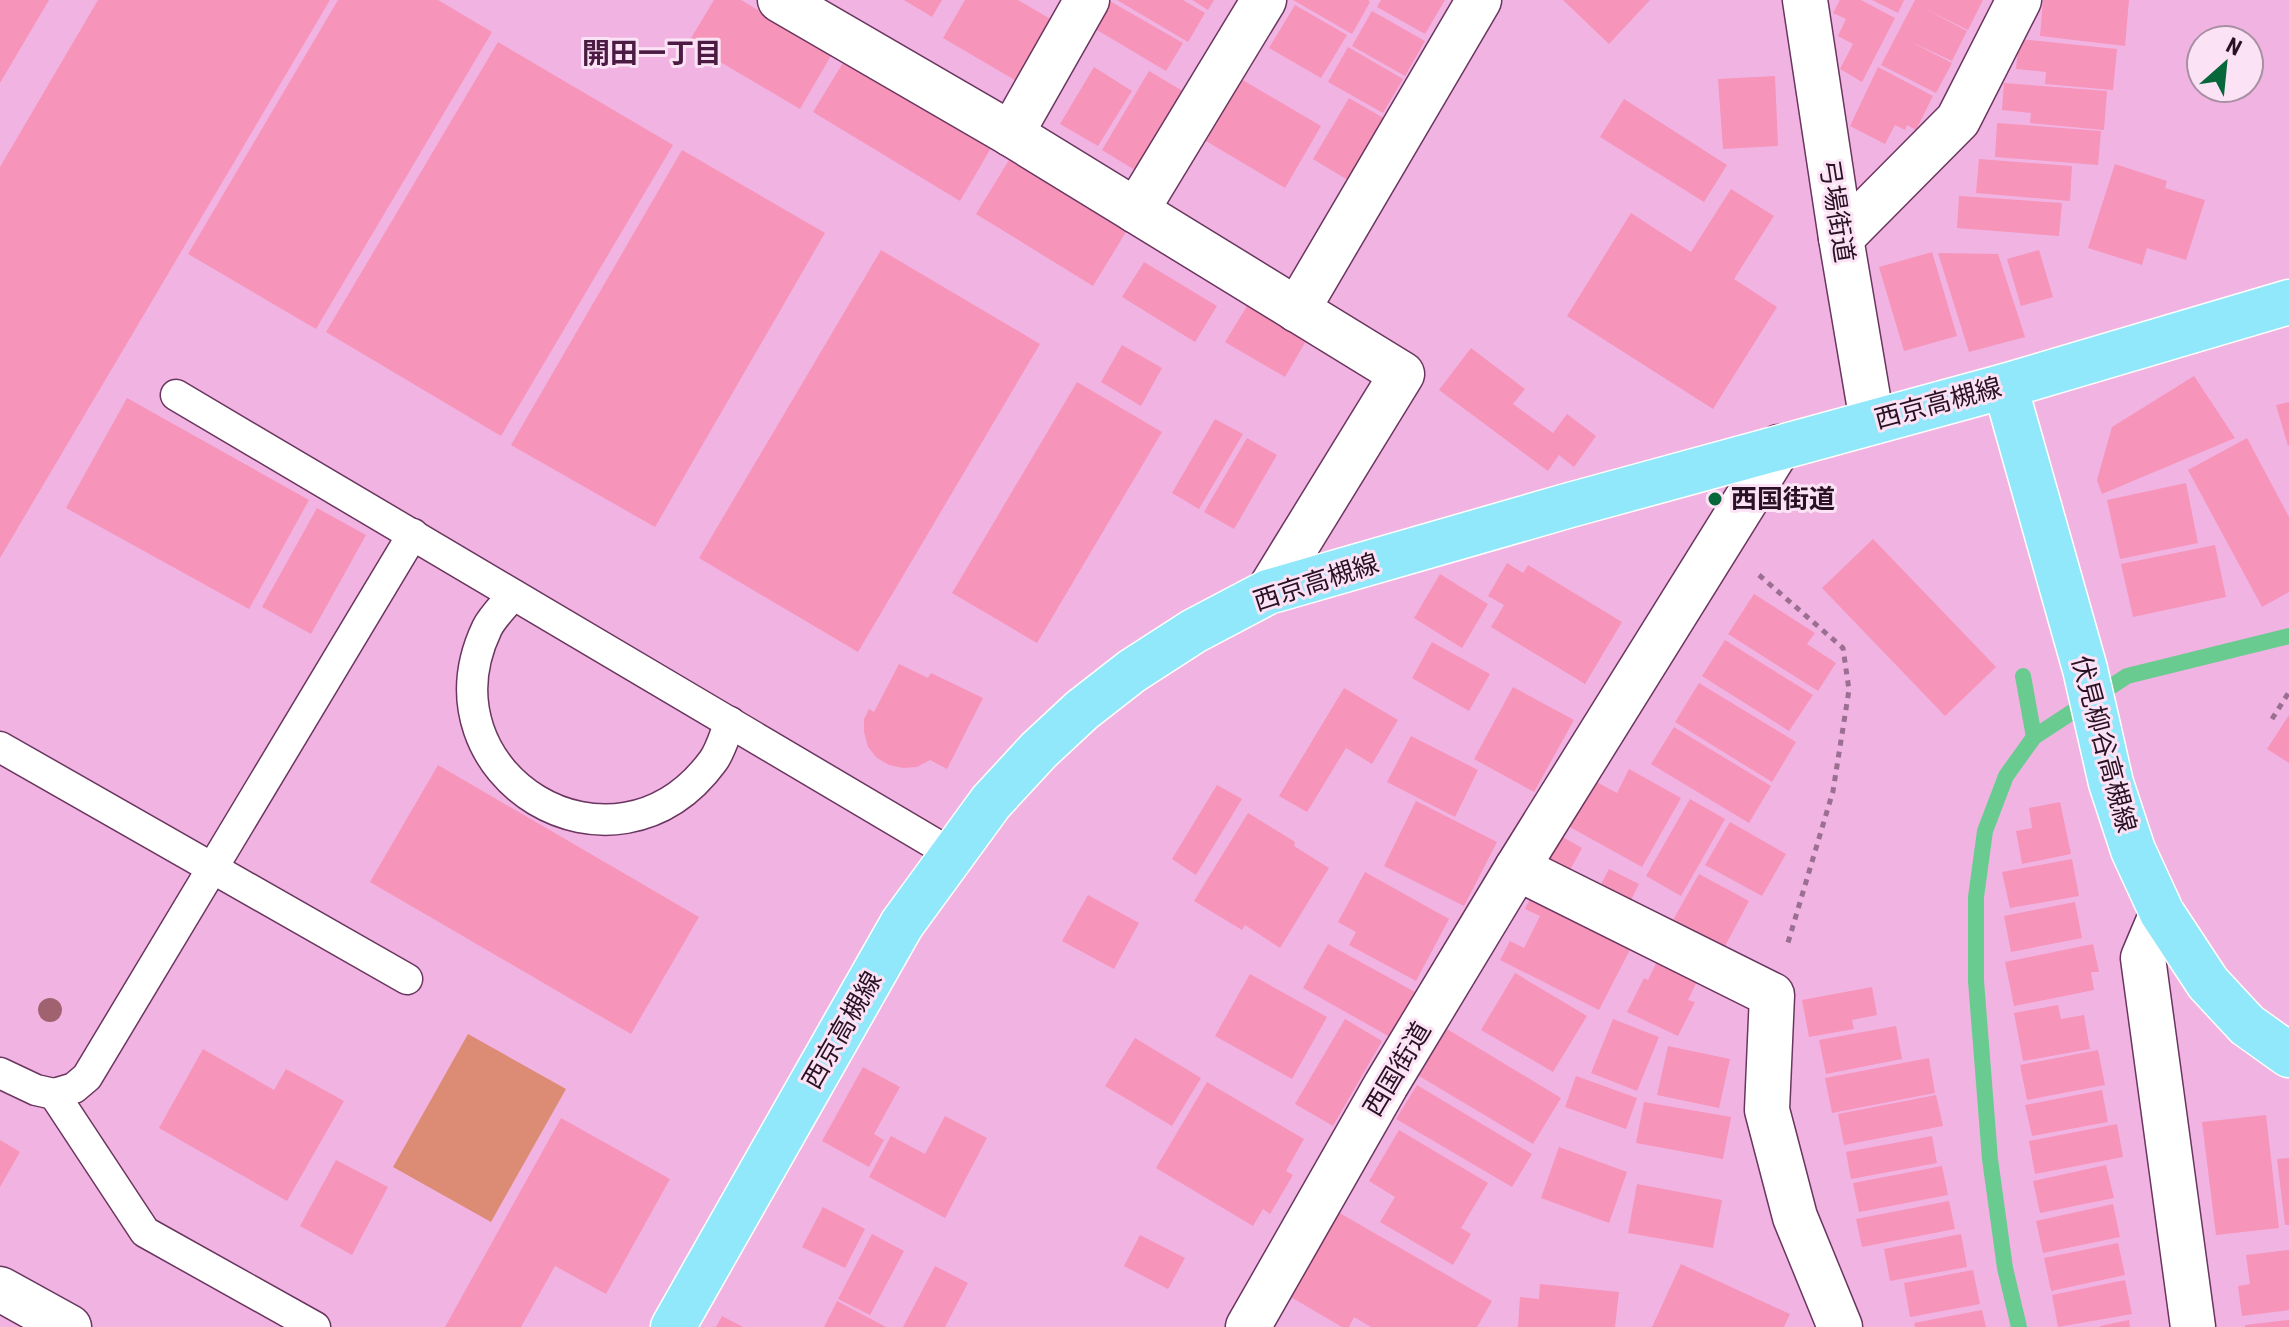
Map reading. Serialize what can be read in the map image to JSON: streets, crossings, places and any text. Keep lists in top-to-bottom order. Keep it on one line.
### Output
{"streets":{"main road":["西京高槻線","伏見柳谷高槻線"],"street":["弓場街道","西国街道"]},"crossings":[["弓場街道","西京高槻線"],["西京高槻線","伏見柳谷高槻線"],["西京高槻線","西国街道"]],"districts":["開田一丁目"],"places":["西国街道"],"north":"top right"}
